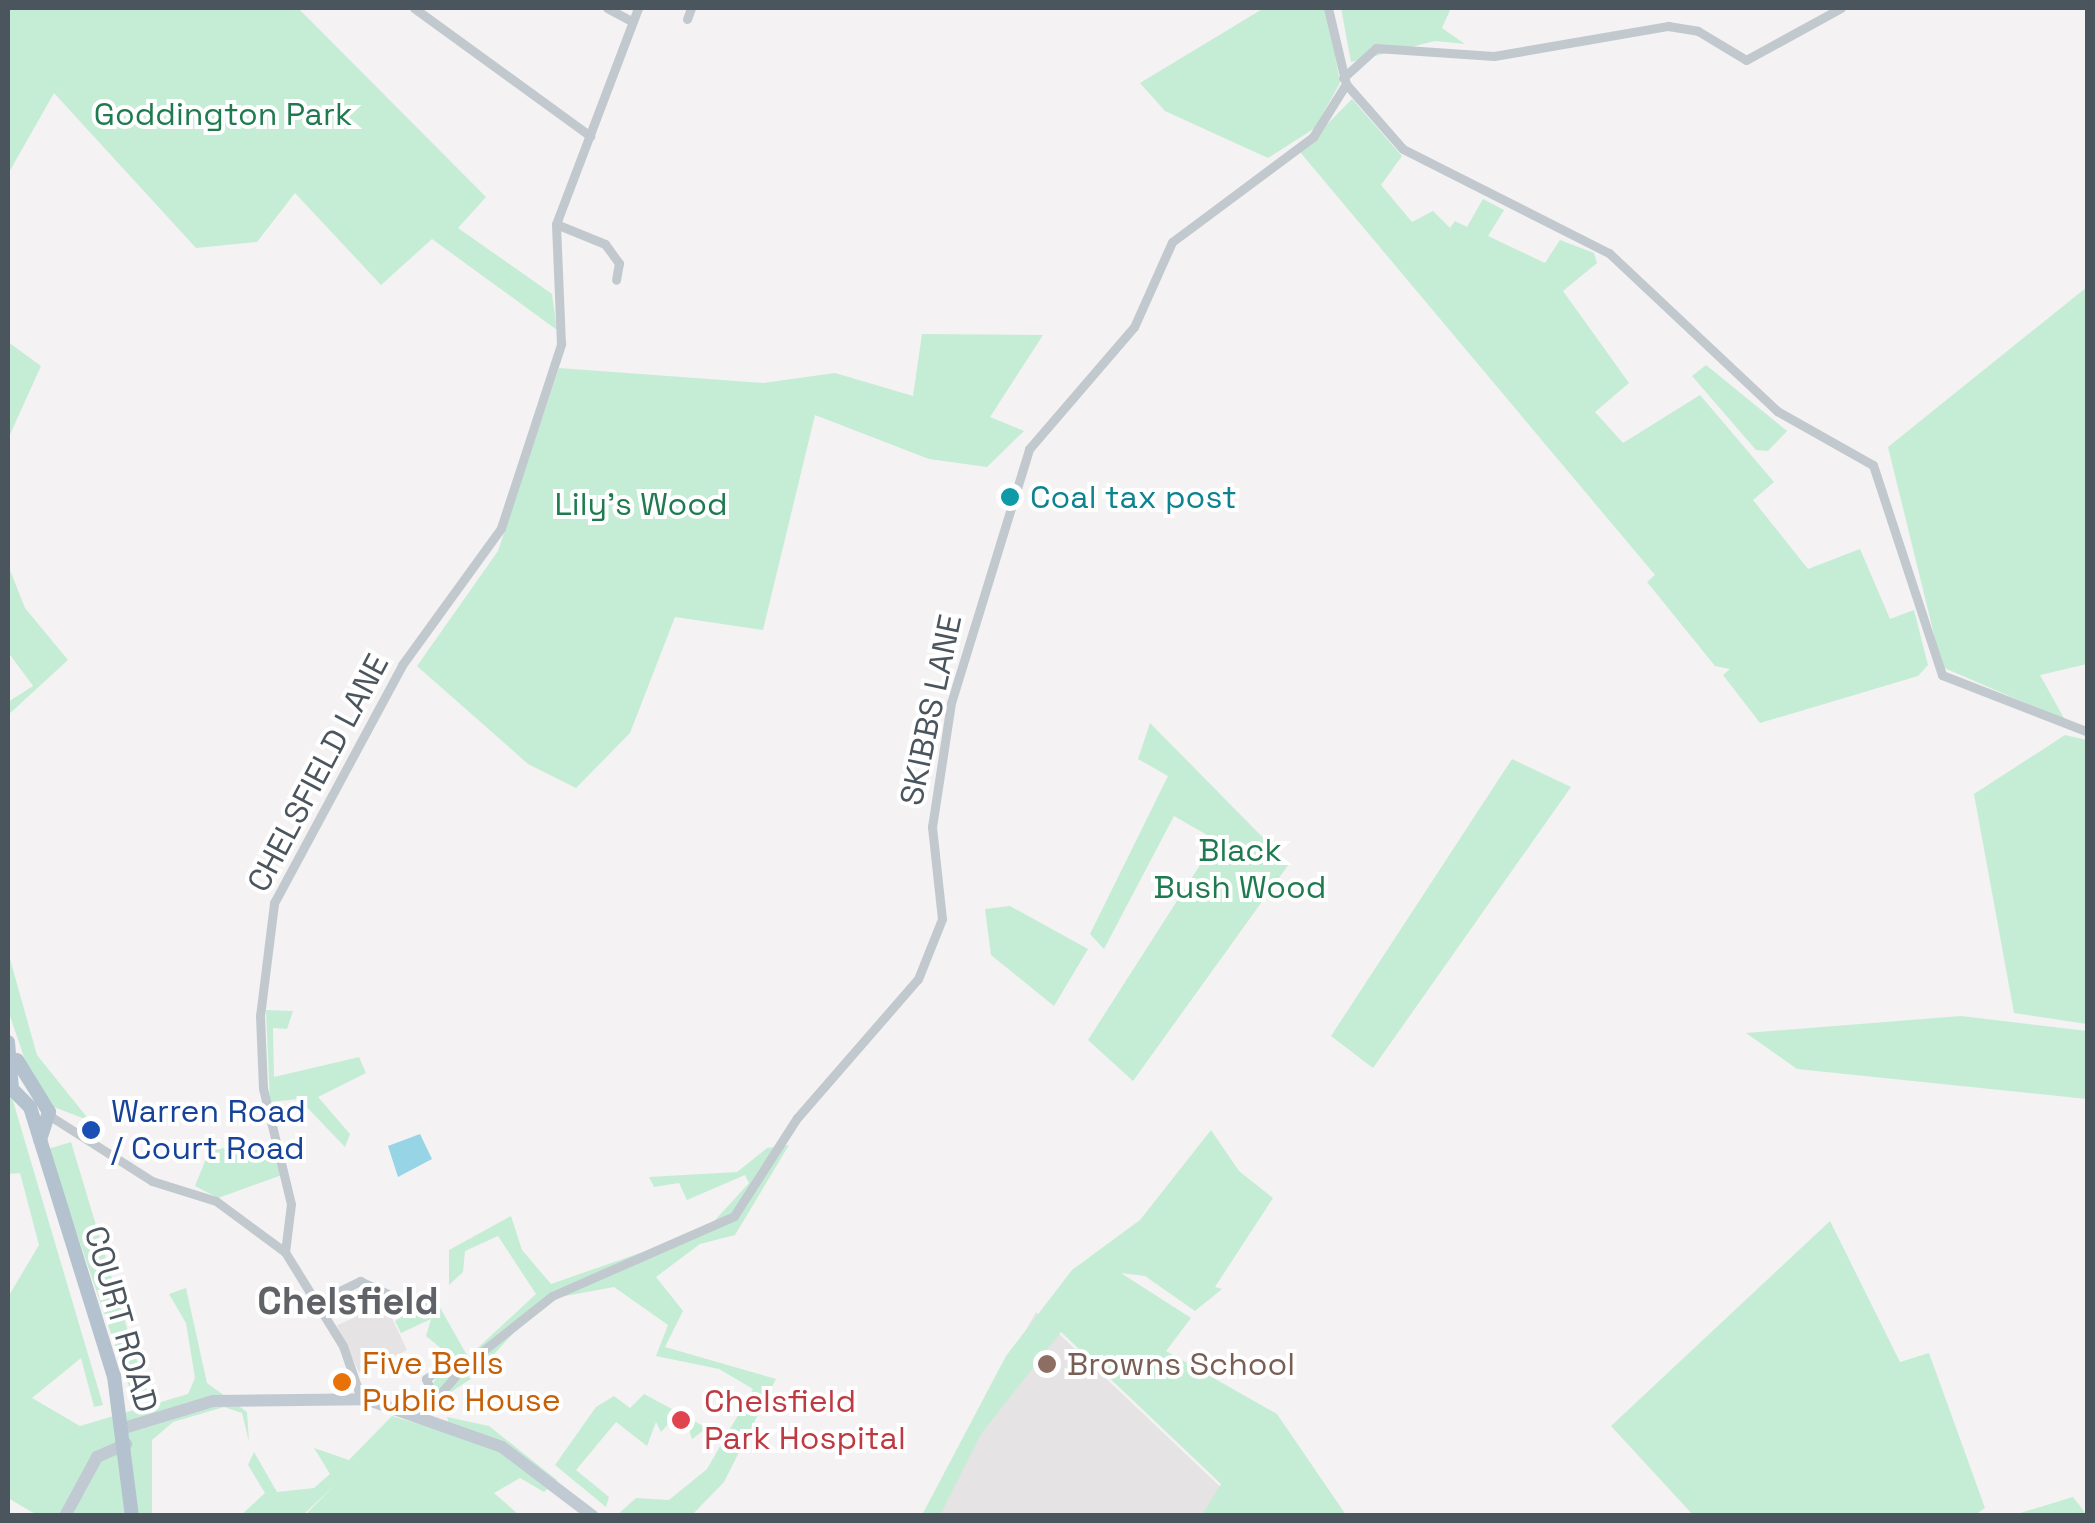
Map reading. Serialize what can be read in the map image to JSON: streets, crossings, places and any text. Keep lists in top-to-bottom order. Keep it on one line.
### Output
{"streets":{"main road":["COURT ROAD"],"street":["SKIBBS LANE","CHELSFIELD LANE"]},"districts":["Chelsfield"],"parks":["Goddington Park","Lily's Wood","Black Bush Wood"],"places":["Coal tax post","Warren Road / Court Road","Browns School","Five Bells Public House","Chelsfield Park Hospital"]}
